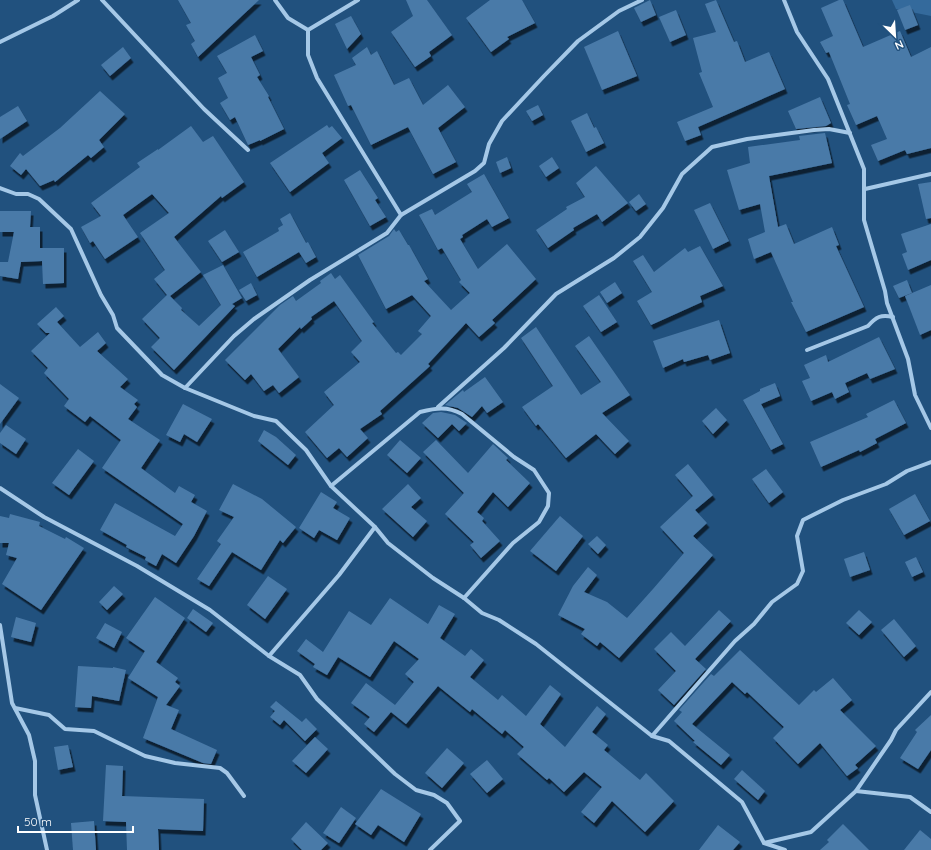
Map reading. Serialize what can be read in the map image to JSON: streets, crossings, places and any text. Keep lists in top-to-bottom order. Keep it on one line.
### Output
{"scale_bar":"50 m","north":"bottom right"}
